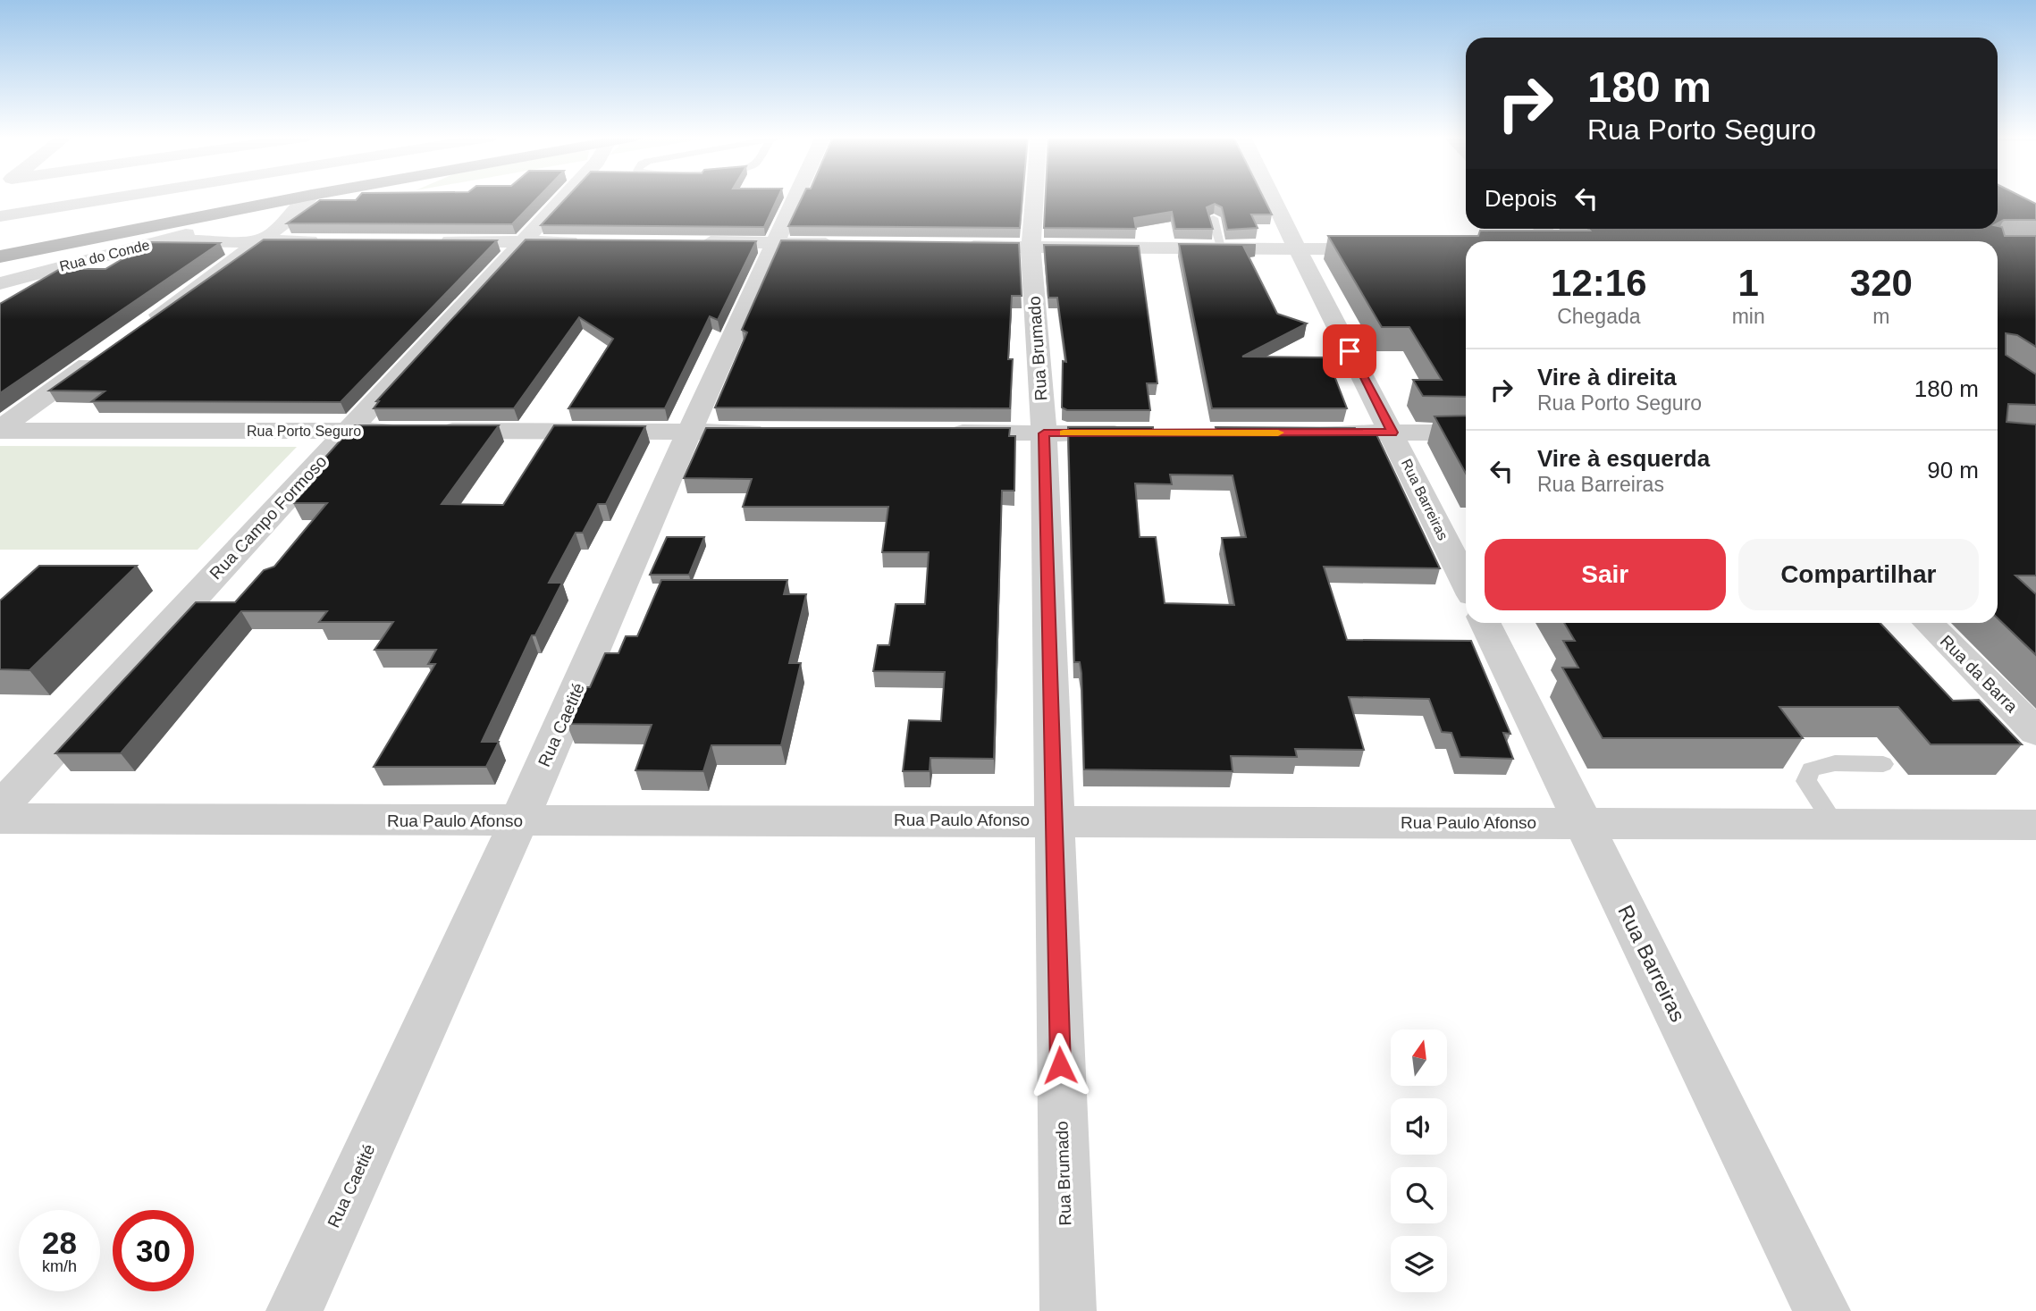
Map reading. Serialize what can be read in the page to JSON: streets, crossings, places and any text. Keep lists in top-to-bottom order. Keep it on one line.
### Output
{"streets":{"street":["Rua do Conde","Rua Brumado","Rua Porto Seguro","Rua Barreiras","Rua Campo Formoso","Rua da Barra","Rua Caetité","Rua Paulo Afonso"]},"crossings":[["Rua Brumado","Rua Paulo Afonso"],["Rua Porto Seguro","Rua Campo Formoso"],["Rua Porto Seguro","Rua Caetité"],["Rua Barreiras","Rua Paulo Afonso"],["Rua Caetité","Rua Paulo Afonso"]],"north":"top","page":{"turn":["180 m","Rua Porto Seguro"],"then":"Depois","eta":["12:16","Chegada","1","min","320","m"],"list":[{"name":"Vire à direita","note":"Rua Porto Seguro","value":"180 m"},{"name":"Vire à esquerda","note":"Rua Barreiras","value":"90 m"}],"buttons":["Sair","Compartilhar"],"speed":"28 km/h","limit":"30"}}
